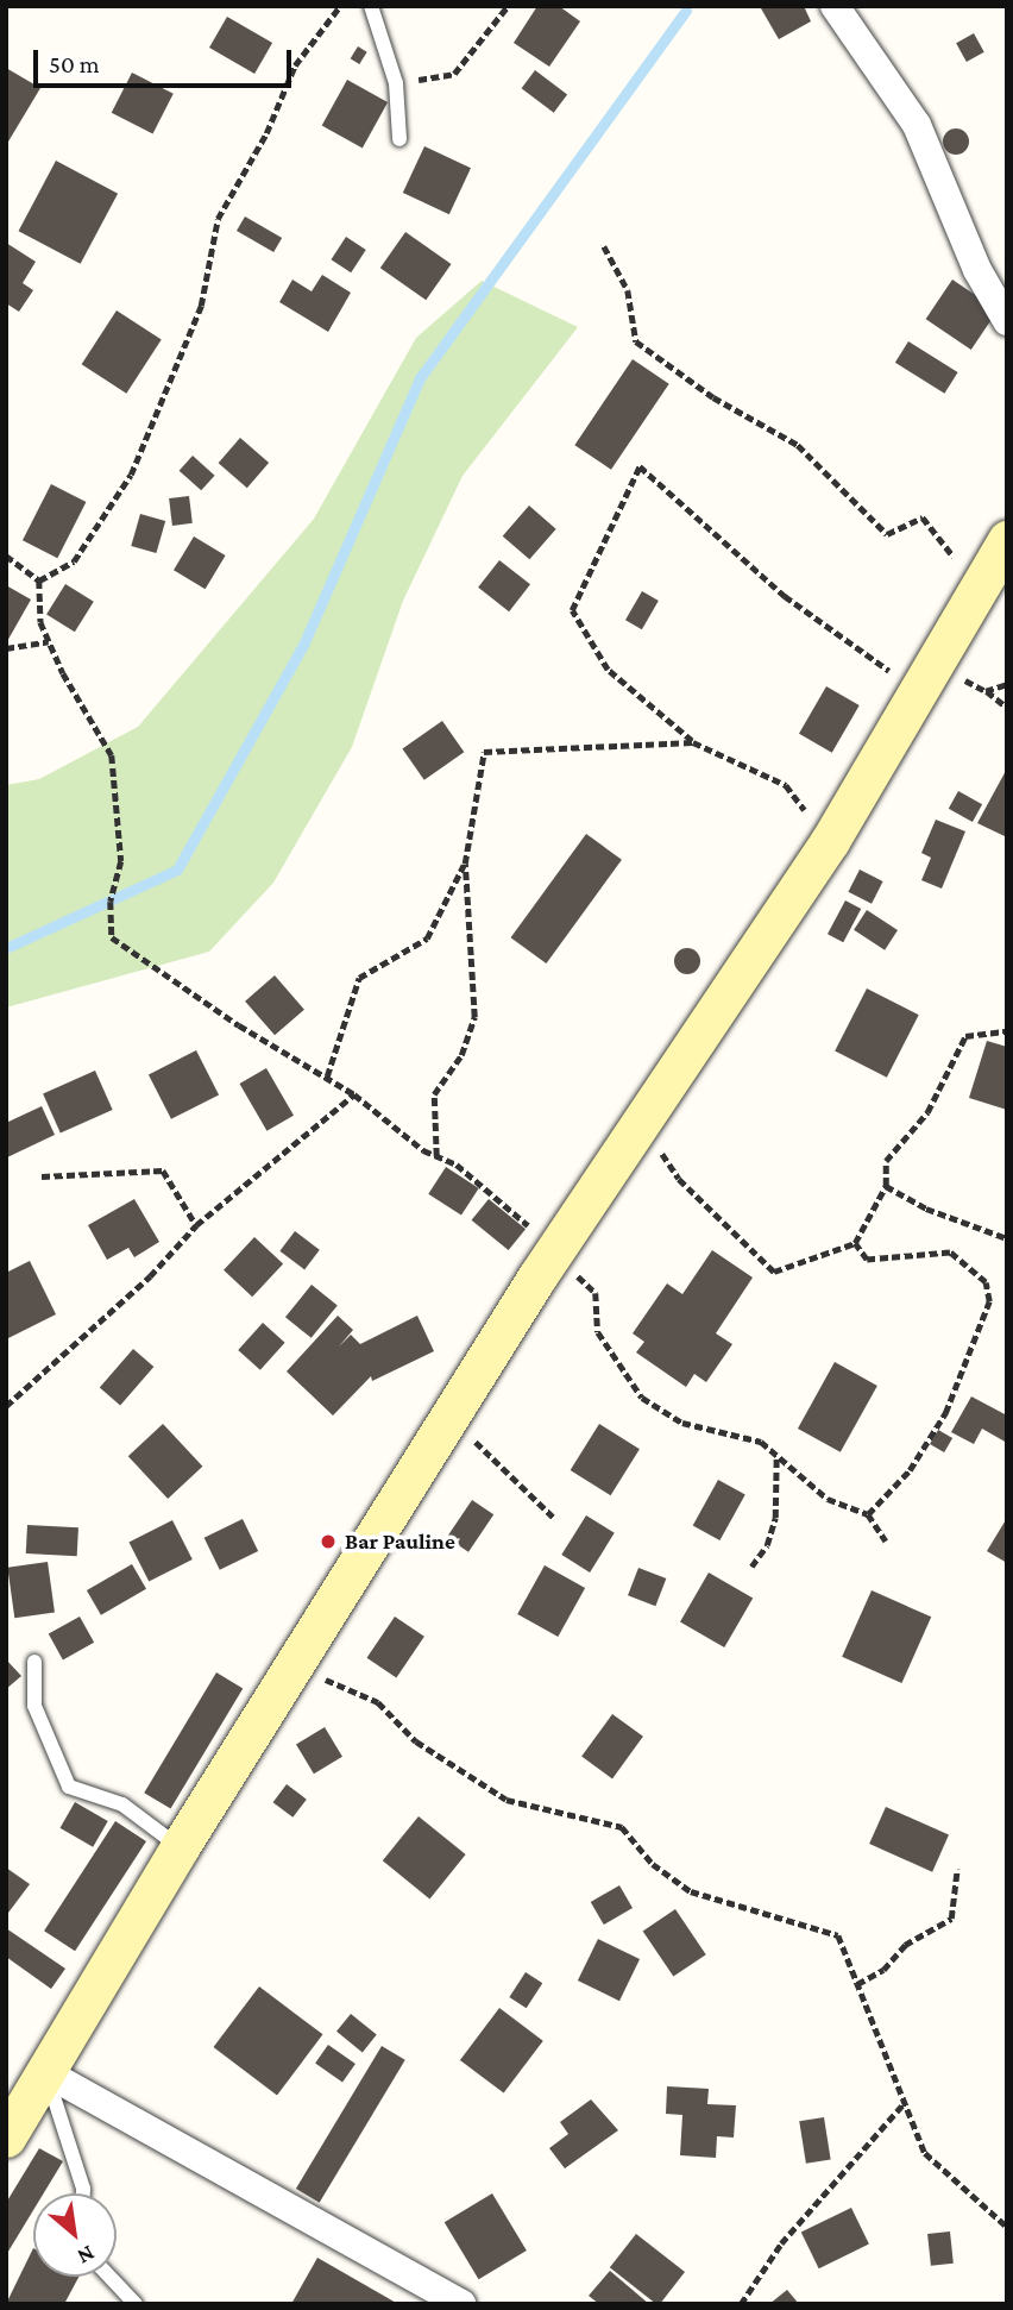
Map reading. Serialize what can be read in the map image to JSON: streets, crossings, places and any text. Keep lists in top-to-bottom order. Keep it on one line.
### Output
{"places":["Bar Pauline"],"scale_bar":"50 m","north":"bottom right"}
